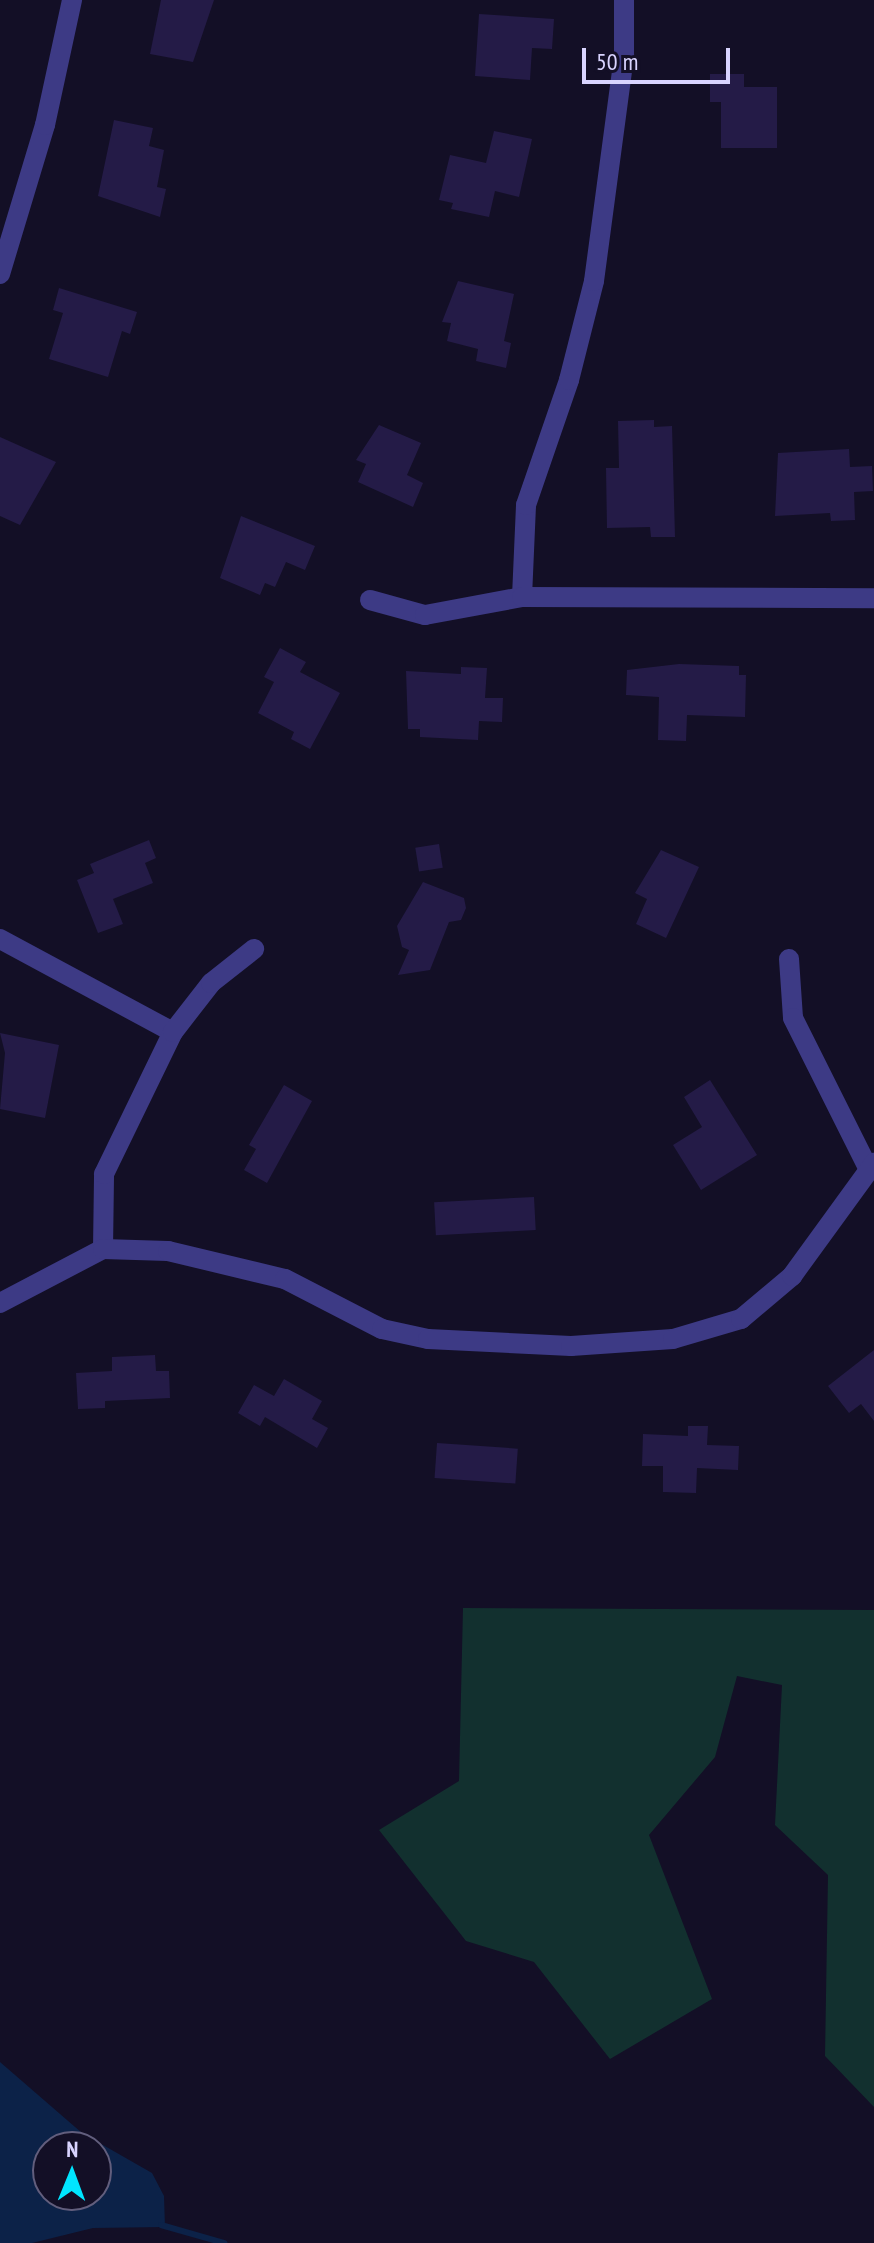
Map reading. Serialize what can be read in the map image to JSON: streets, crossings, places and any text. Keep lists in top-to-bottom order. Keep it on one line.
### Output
{"scale_bar":"50 m","north":"top"}
